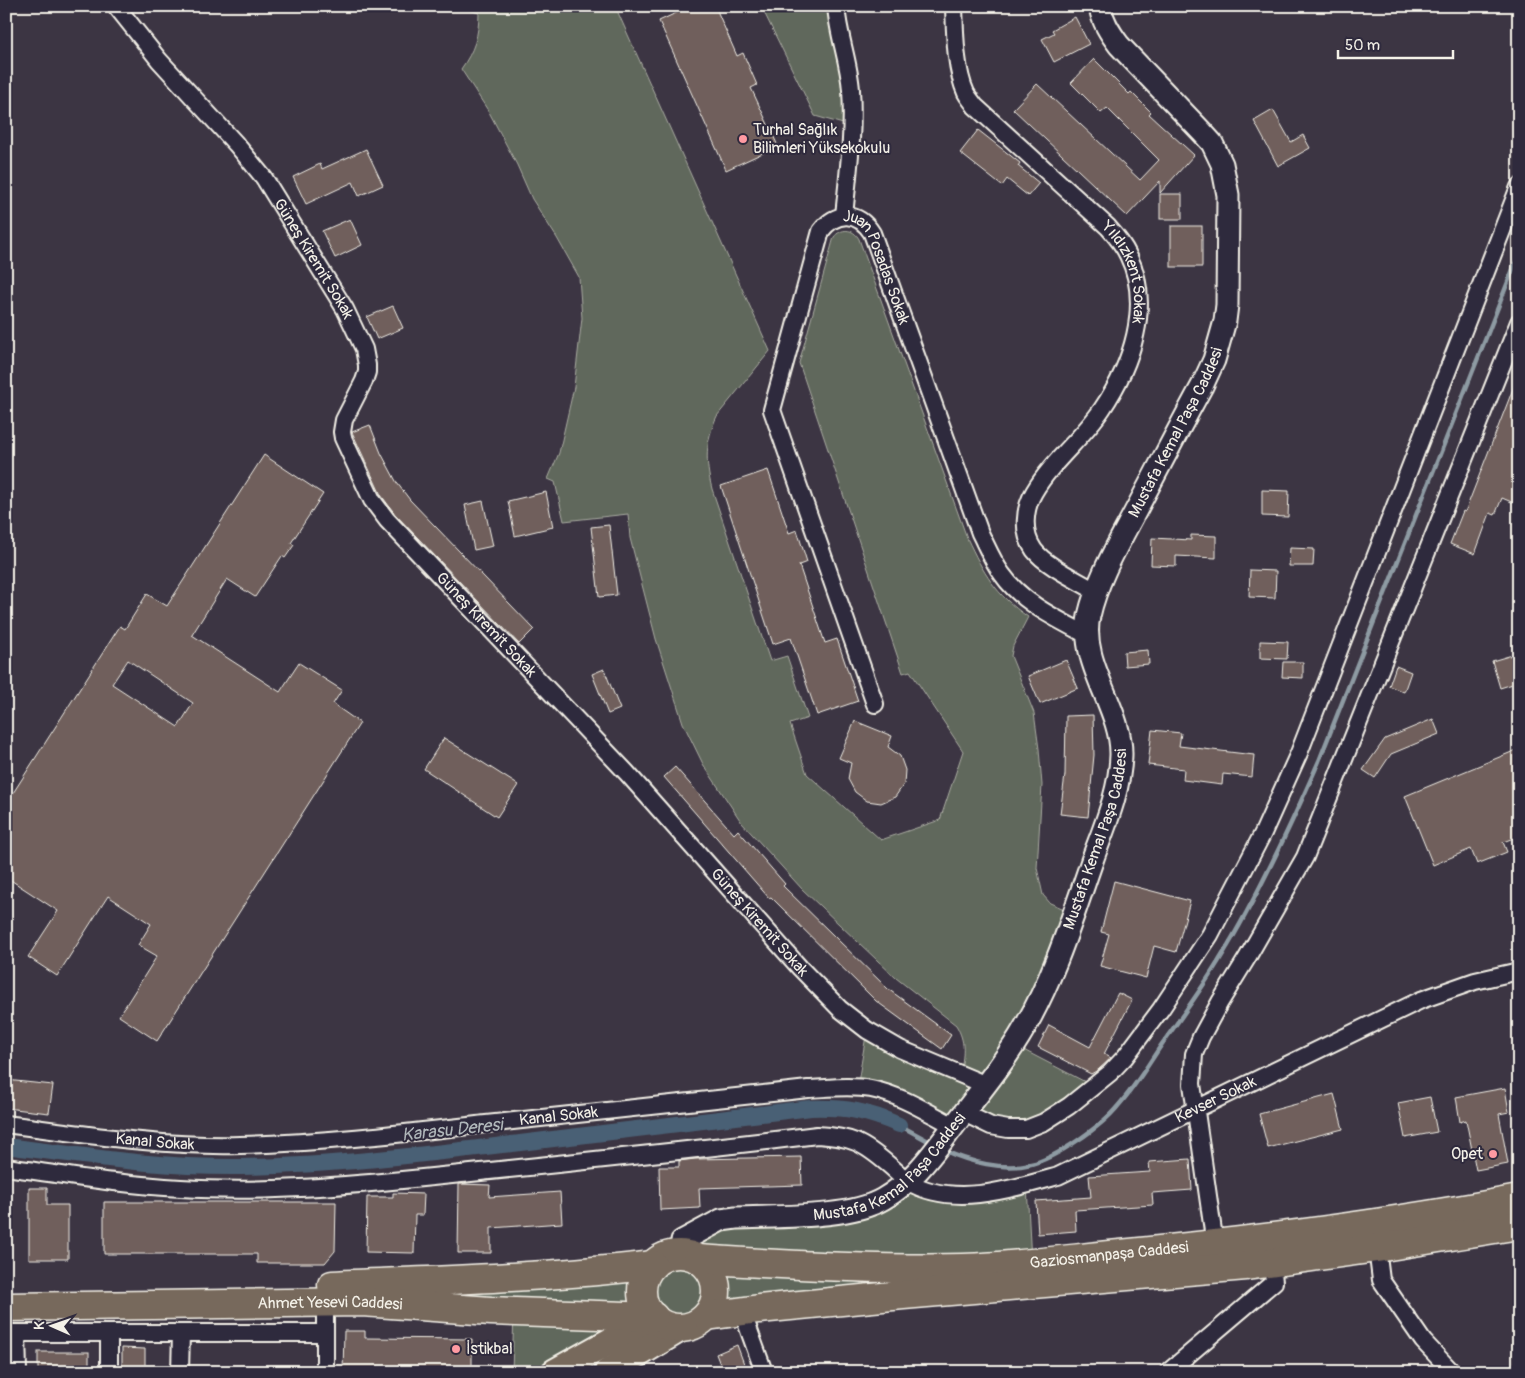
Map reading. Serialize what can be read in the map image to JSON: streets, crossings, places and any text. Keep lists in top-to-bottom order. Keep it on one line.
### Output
{"streets":{"highway":["Gaziosmanpaşa Caddesi","Ahmet Yesevi Caddesi"],"street":["Güneş Kiremit Sokak","Juan Posadas Sokak","Yıldızkent Sokak","Mustafa Kemal Paşa Caddesi","Kevser Sokak","Kanal Sokak"]},"crossings":[["Güneş Kiremit Sokak","Mustafa Kemal Paşa Caddesi"],["Juan Posadas Sokak","Mustafa Kemal Paşa Caddesi"],["Yıldızkent Sokak","Mustafa Kemal Paşa Caddesi"],["Mustafa Kemal Paşa Caddesi","Kevser Sokak"],["Mustafa Kemal Paşa Caddesi","Kanal Sokak"],["Mustafa Kemal Paşa Caddesi","Gaziosmanpaşa Caddesi"],["Mustafa Kemal Paşa Caddesi","Ahmet Yesevi Caddesi"],["Gaziosmanpaşa Caddesi","Ahmet Yesevi Caddesi"]],"water":["Karasu Deresi"],"places":["Turhal Sağlık Bilimleri Yüksekokulu","Opet","İstikbal"],"scale_bar":"50 m","north":"left"}
